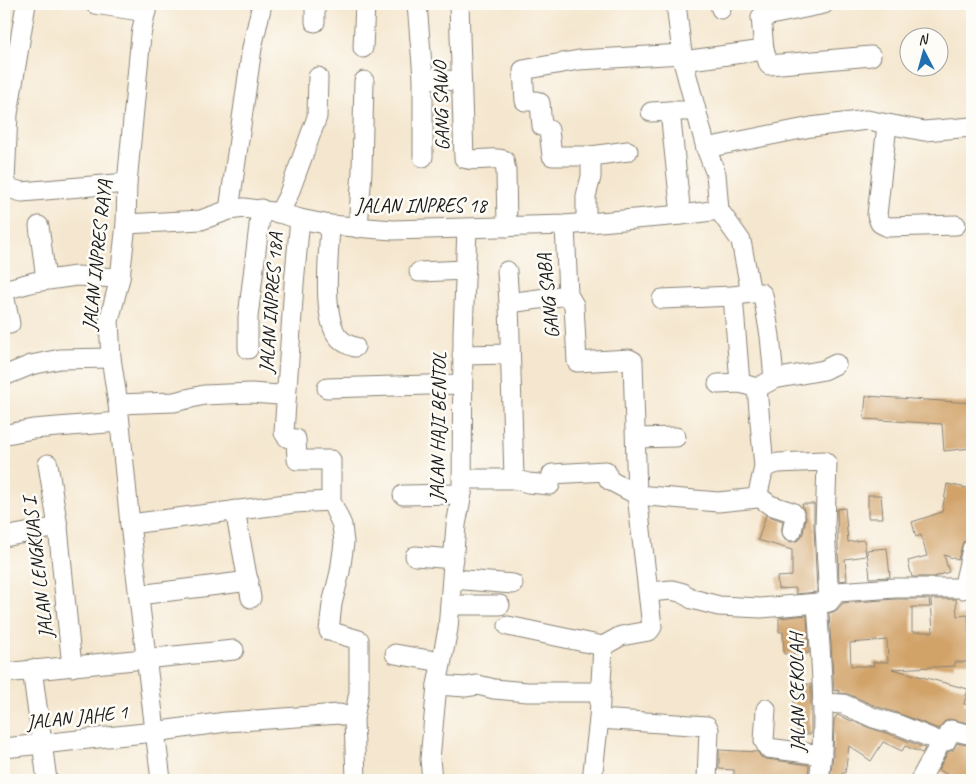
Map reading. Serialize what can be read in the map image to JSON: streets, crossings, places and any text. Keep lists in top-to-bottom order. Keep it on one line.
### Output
{"streets":{"street":["GANG SAWO","JALAN INPRES 18","JALAN INPRES RAYA","GANG SABA","JALAN INPRES 18A","JALAN HAJI BENTOL","JALAN LENGKUAS I","JALAN SEKOLAH","JALAN JAHE 1"]},"crossings":[["GANG SAWO","JALAN INPRES 18"],["JALAN INPRES 18","JALAN INPRES RAYA"],["JALAN INPRES 18","GANG SABA"],["JALAN INPRES 18","JALAN INPRES 18A"],["JALAN INPRES 18","JALAN HAJI BENTOL"],["JALAN INPRES RAYA","JALAN JAHE 1"]],"north":"top"}
